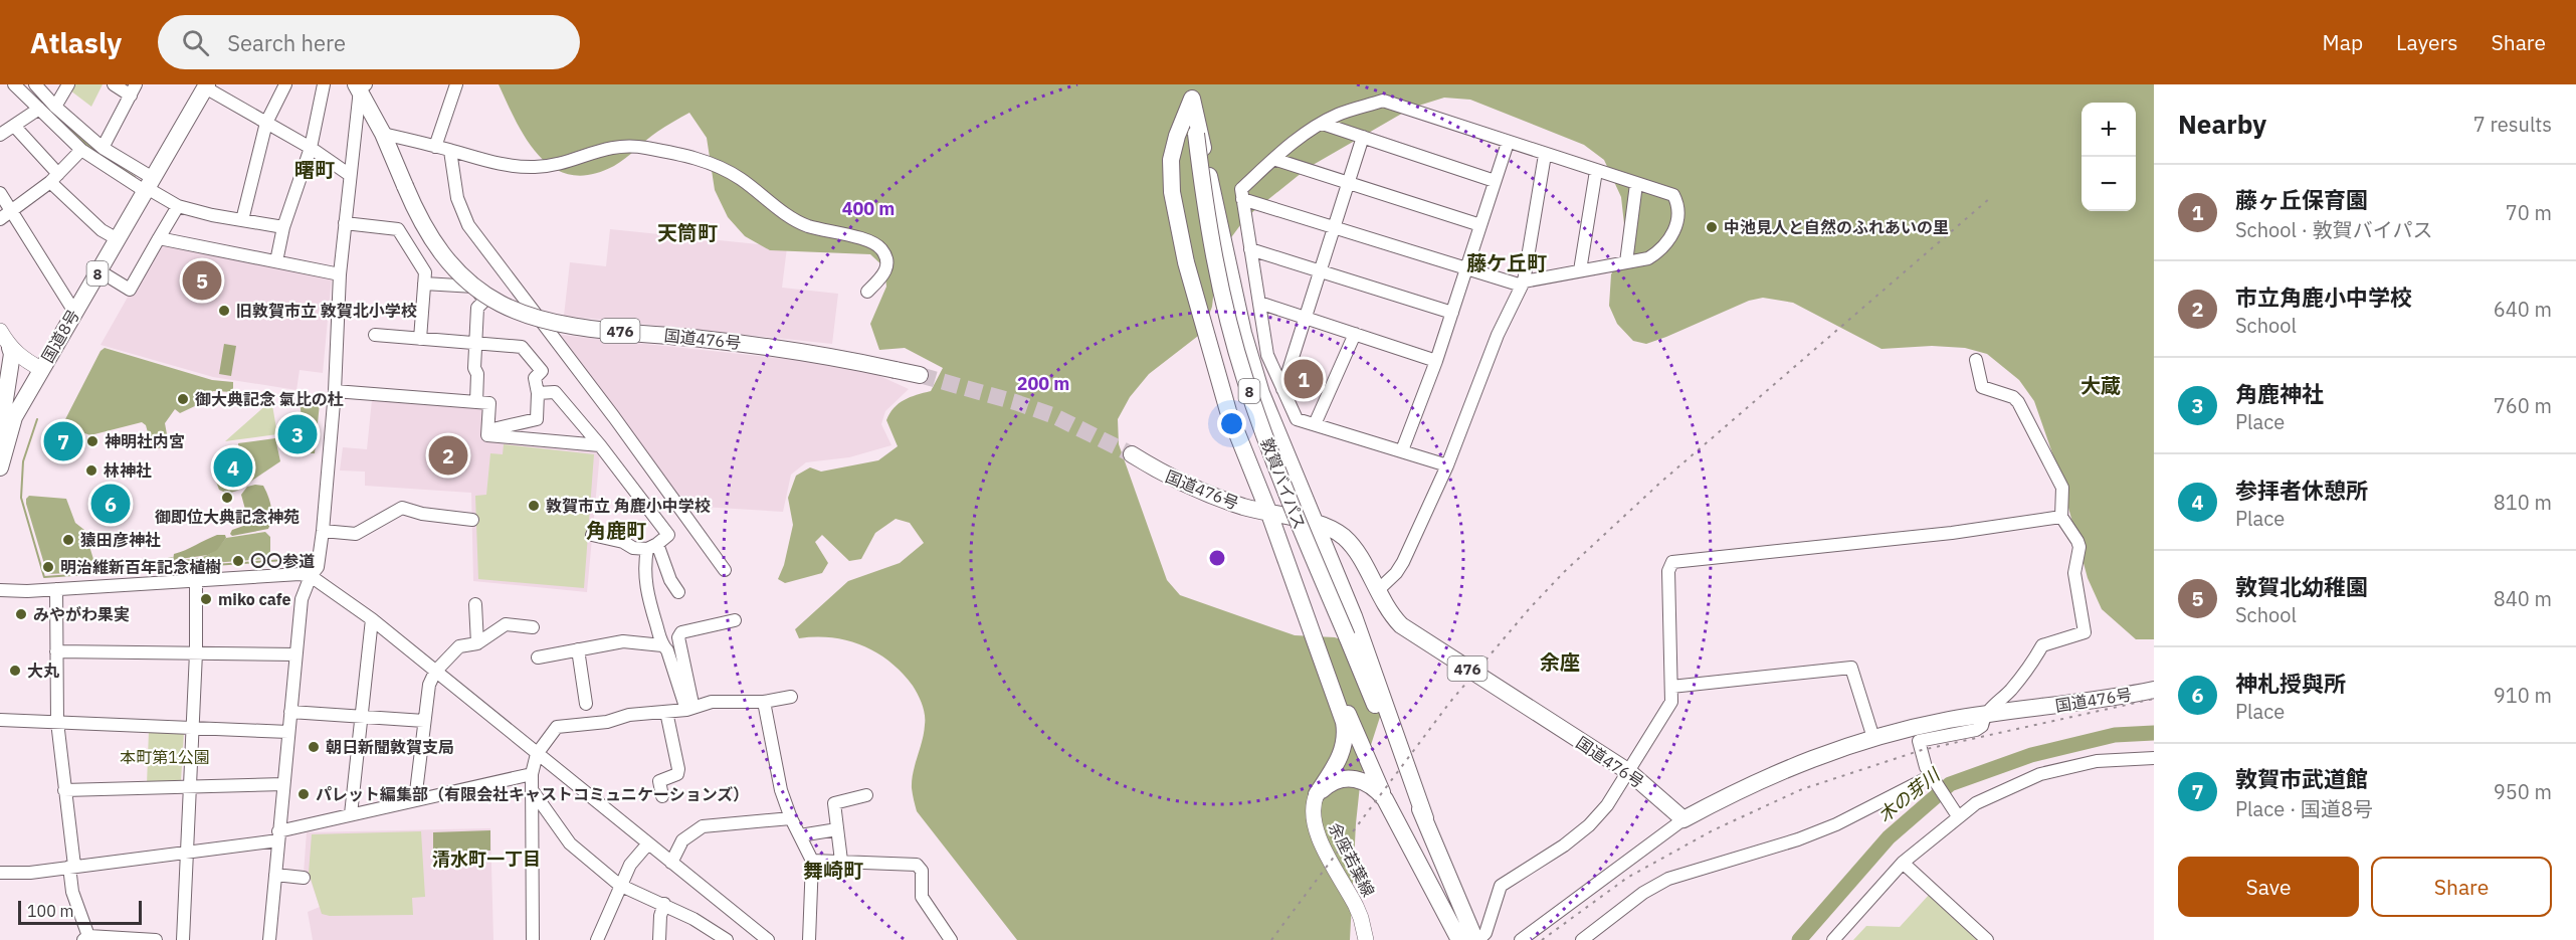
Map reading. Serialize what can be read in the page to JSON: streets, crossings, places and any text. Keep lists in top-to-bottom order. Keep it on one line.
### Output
{"streets":{"highway":["8","476","国道8号","国道476号","敦賀バイパス"],"main road":["余座若葉線"]},"districts":["曙町","天筒町","藤ケ丘町","大蔵","角鹿町","余座","清水町一丁目","舞崎町"],"water":["木の芽川"],"parks":["本町第1公園"],"places":["中池見人と自然のふれあいの里","旧敦賀市立 敦賀北小学校","御大典記念 氣比の杜","神明社内宮","林神社","御即位大典記念神苑","敦賀市立 角鹿小中学校","猿田彦神社","〇〇参道","明治維新百年記念植樹","miko cafe","みやがわ果実","大丸","朝日新聞敦賀支局","パレット編集部（有限会社キャストコミュニケーションズ）"],"scale_bar":"100 m","page":{"header":"Atlasly","search":"Search here","nav":["Map","Layers","Share"],"heading":["Nearby","7 results"],"map_buttons":["+","−"],"list":[{"mark":"1","name":"藤ヶ丘保育園","note":"School · 敦賀バイパス","value":"70 m"},{"mark":"2","name":"市立角鹿小中学校","note":"School","value":"640 m"},{"mark":"3","name":"角鹿神社","note":"Place","value":"760 m"},{"mark":"4","name":"参拝者休憩所","note":"Place","value":"810 m"},{"mark":"5","name":"敦賀北幼稚園","note":"School","value":"840 m"},{"mark":"6","name":"神札授與所","note":"Place","value":"910 m"},{"mark":"7","name":"敦賀市武道館","note":"Place · 国道8号","value":"950 m"}],"pins":["5","1","3","7","2","4","6"],"buttons":["Save","Share"],"scale":"100 m"},"rings":["400 m","200 m"]}
